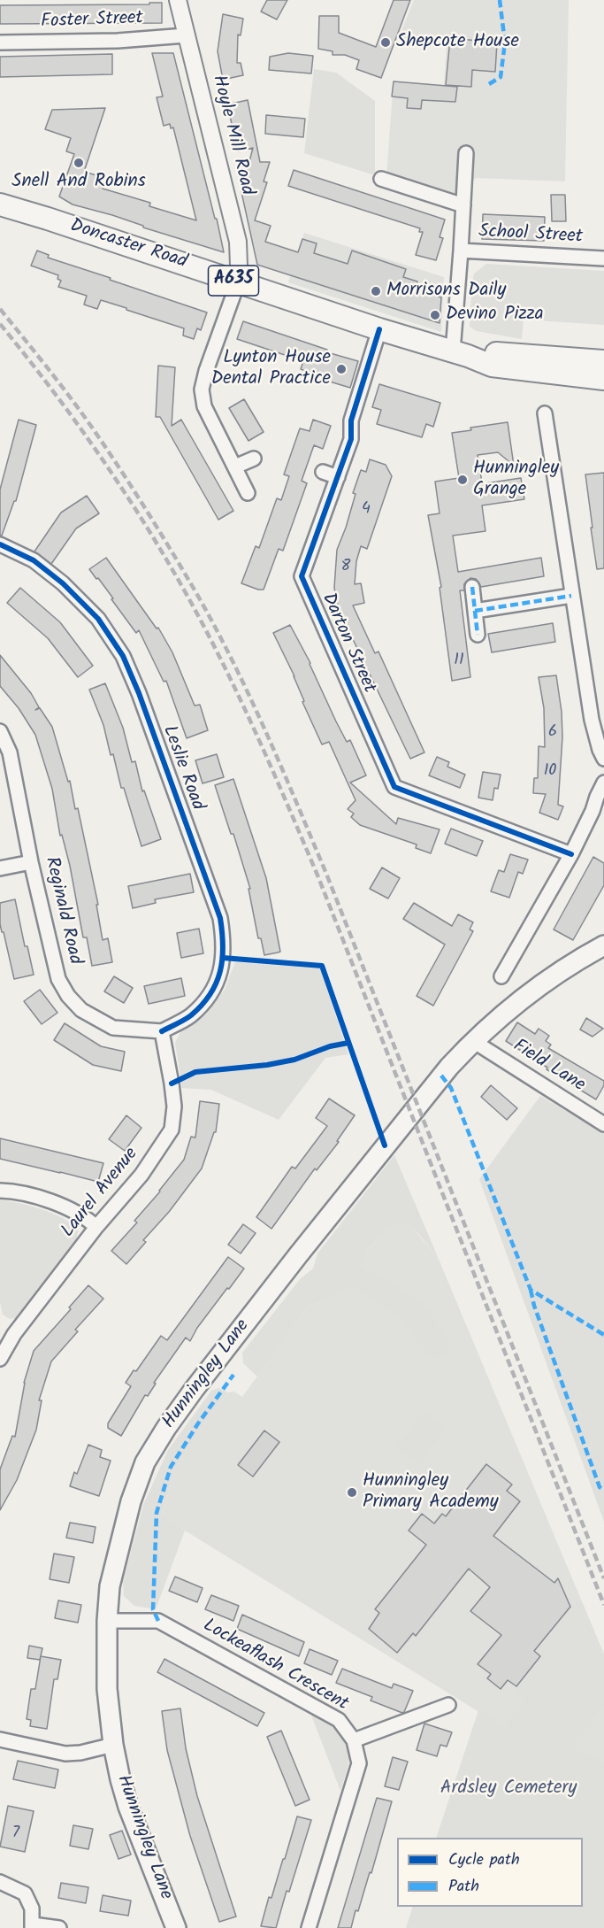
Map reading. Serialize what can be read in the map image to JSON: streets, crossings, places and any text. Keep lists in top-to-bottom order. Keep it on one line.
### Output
{"streets":{"highway":["Doncaster Road","A635"],"main road":["Hunningley Lane"],"street":["Foster Street","Hoyle Mill Road","School Street","Darton Street","Leslie Road","Reginald Road","Field Lane","Laurel Avenue","Lockeaflash Crescent"]},"crossings":[["Foster Street","Hoyle Mill Road"],["Hoyle Mill Road","Doncaster Road"],["School Street","Doncaster Road"],["Doncaster Road","Darton Street"],["Leslie Road","Reginald Road"],["Leslie Road","Laurel Avenue"],["Reginald Road","Laurel Avenue"],["Field Lane","Hunningley Lane"],["Hunningley Lane","Lockeaflash Crescent"]],"parks":["Ardsley Cemetery"],"places":["Shepcote House","Snell And Robins","Morrisons Daily","Devino Pizza","Lynton House Dental Practice","Hunningley Grange","Hunningley Primary Academy"],"house_numbers":["4","8","11","6","10","7"],"legend":["Cycle path","Path"]}
